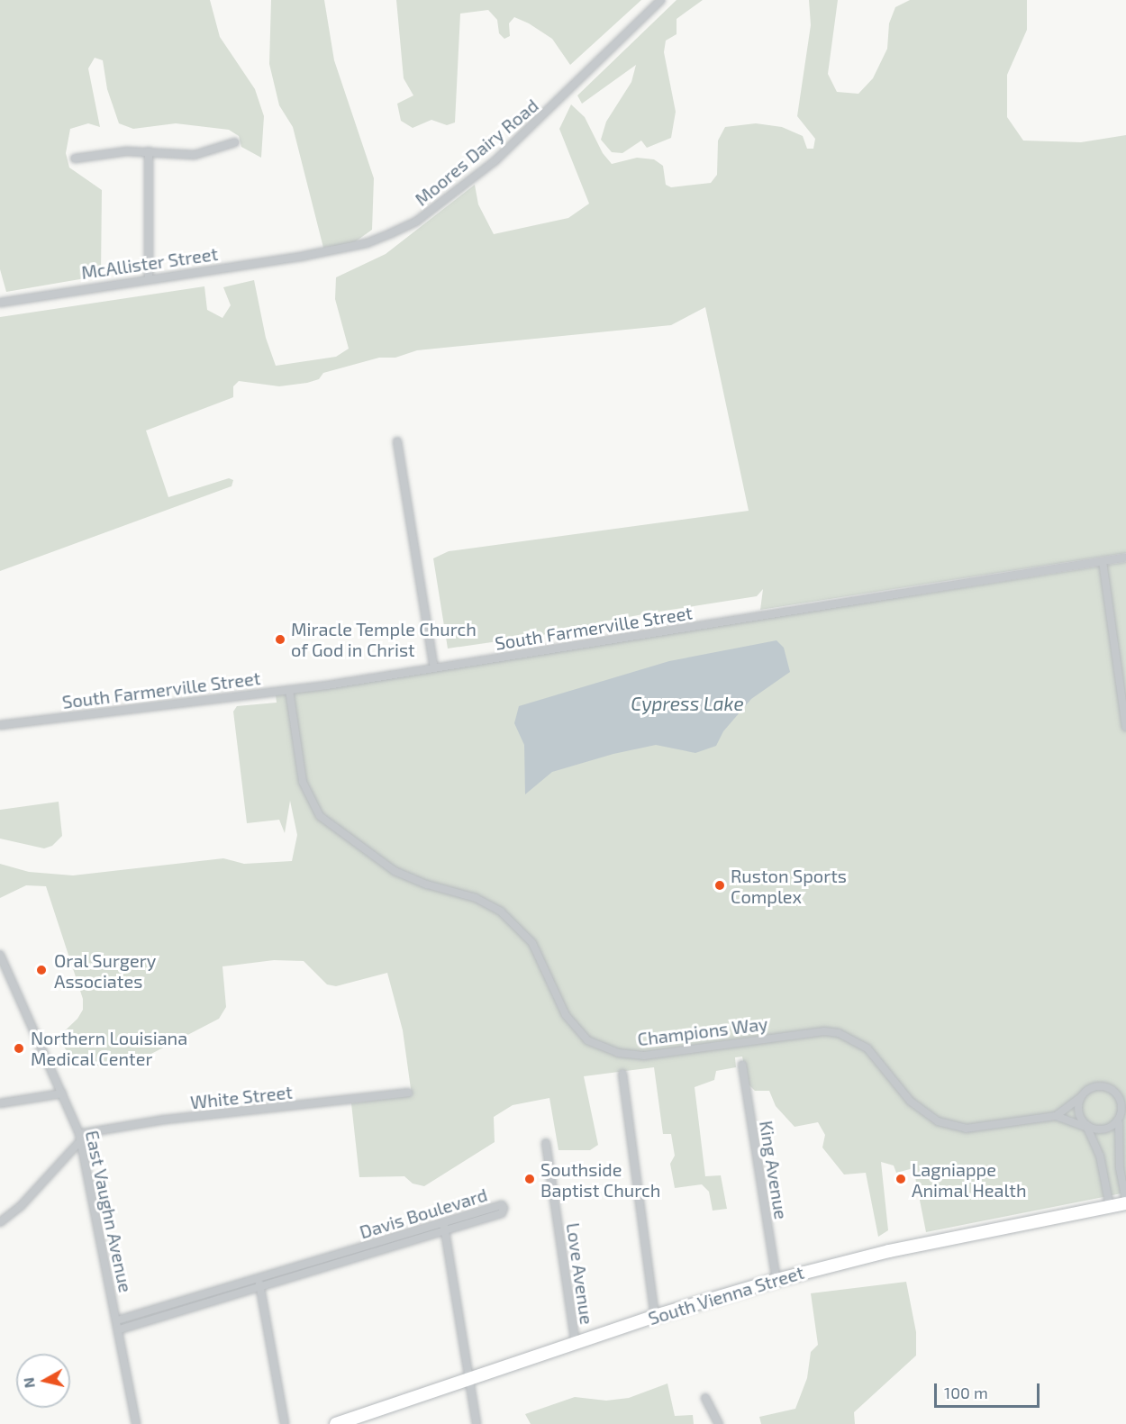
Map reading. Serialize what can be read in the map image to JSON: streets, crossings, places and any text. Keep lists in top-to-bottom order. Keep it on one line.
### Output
{"streets":{"highway":["South Vienna Street"],"street":["Moores Dairy Road","McAllister Street","South Farmerville Street","Champions Way","White Street","King Avenue","East Vaughn Avenue","Davis Boulevard","Love Avenue"]},"crossings":[["Moores Dairy Road","McAllister Street"],["South Farmerville Street","Champions Way"],["White Street","East Vaughn Avenue"],["King Avenue","South Vienna Street"],["East Vaughn Avenue","Davis Boulevard"],["Love Avenue","South Vienna Street"]],"water":["Cypress Lake"],"places":["Miracle Temple Church of God in Christ","Ruston Sports Complex","Oral Surgery Associates","Northern Louisiana Medical Center","Southside Baptist Church","Lagniappe Animal Health"],"scale_bar":"100 m","north":"left"}
